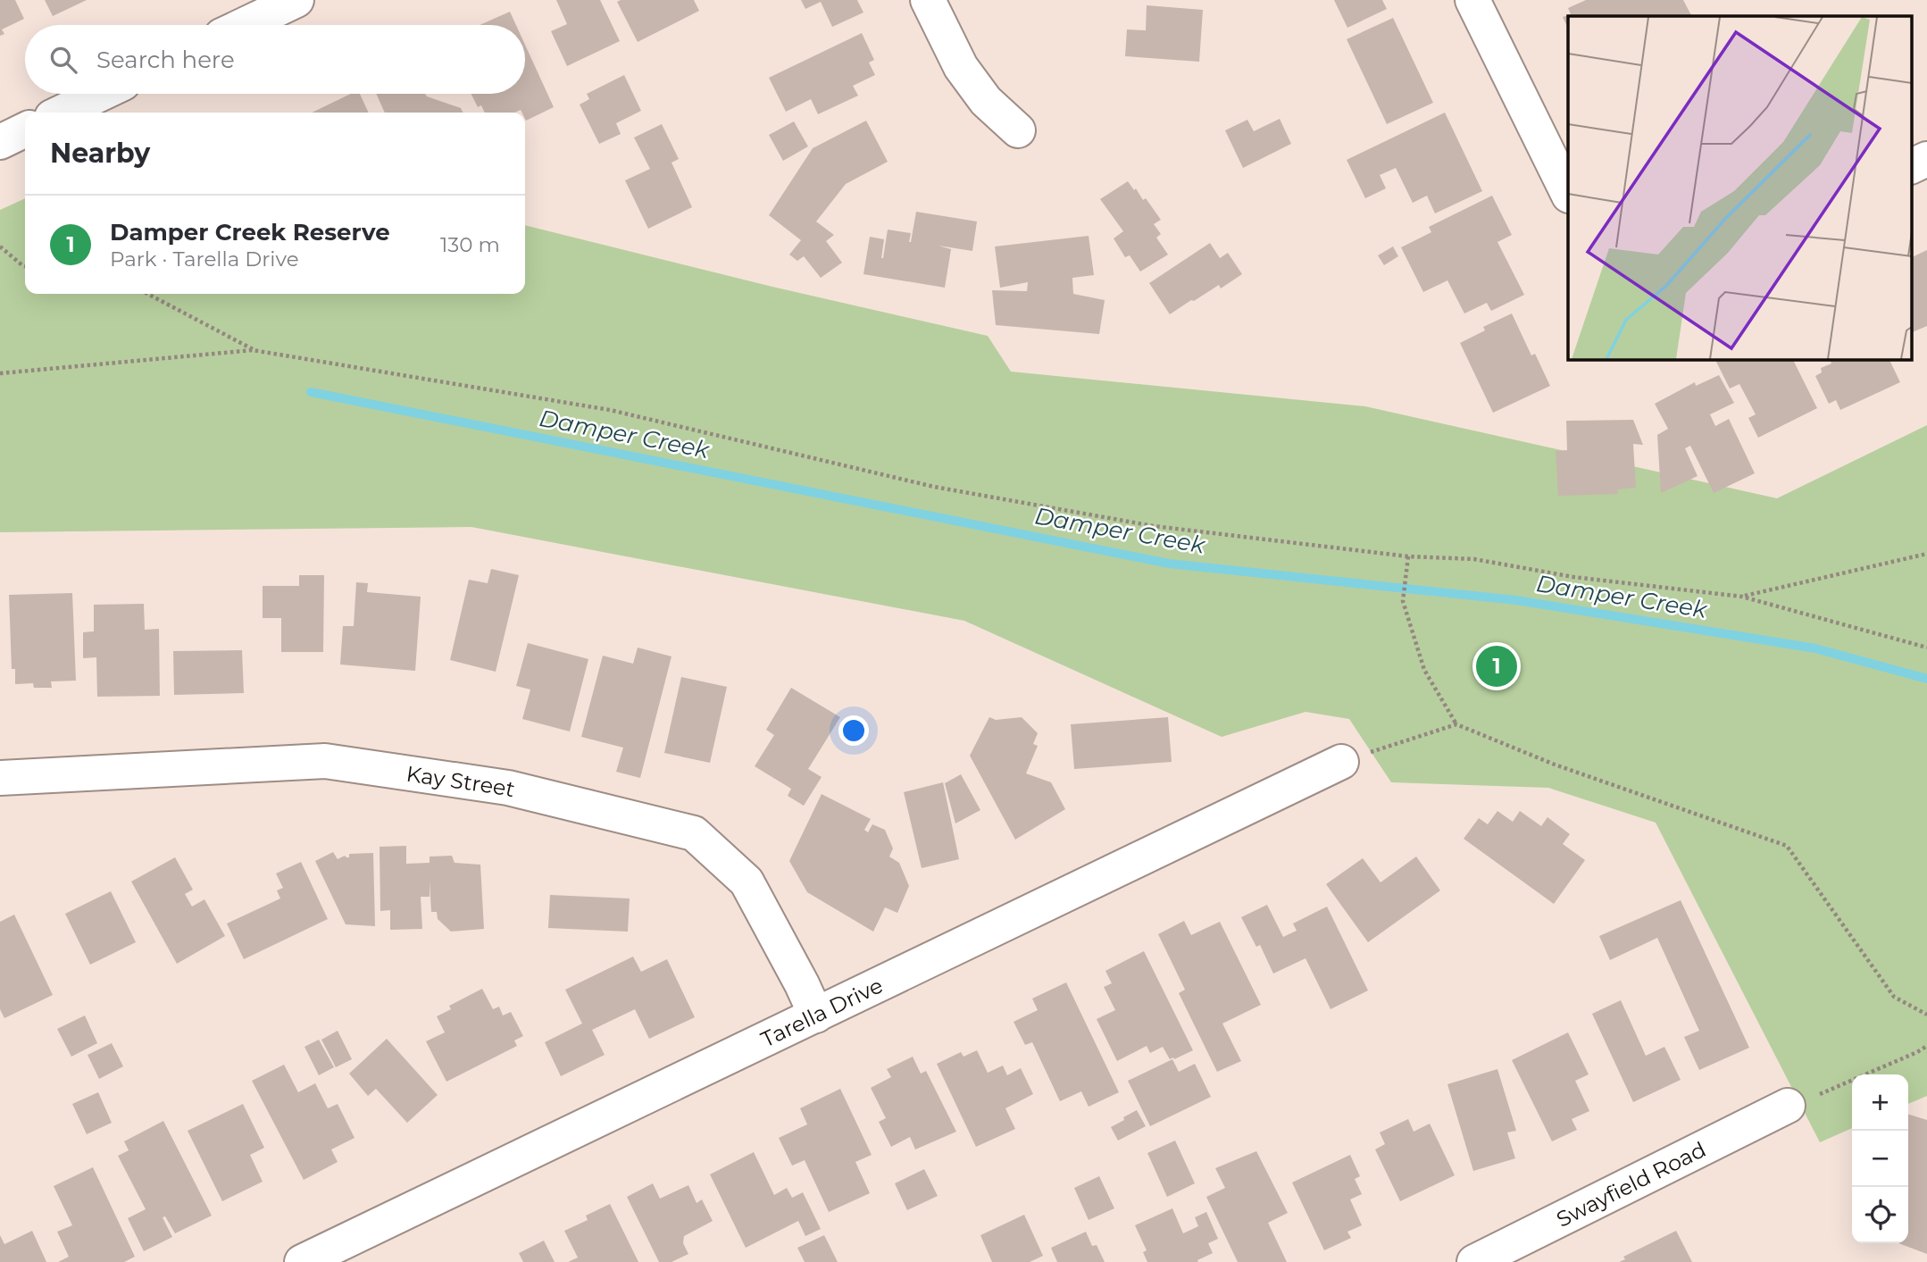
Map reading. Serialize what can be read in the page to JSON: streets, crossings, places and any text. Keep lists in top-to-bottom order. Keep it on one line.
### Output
{"streets":{"street":["Kay Street","Tarella Drive","Swayfield Road"]},"crossings":[["Kay Street","Tarella Drive"]],"water":["Damper Creek"],"page":{"search":"Search here","heading":"Nearby","list":[{"mark":"1","name":"Damper Creek Reserve","note":"Park · Tarella Drive","value":"130 m"}],"pins":"1","map_buttons":["+","−"]}}
